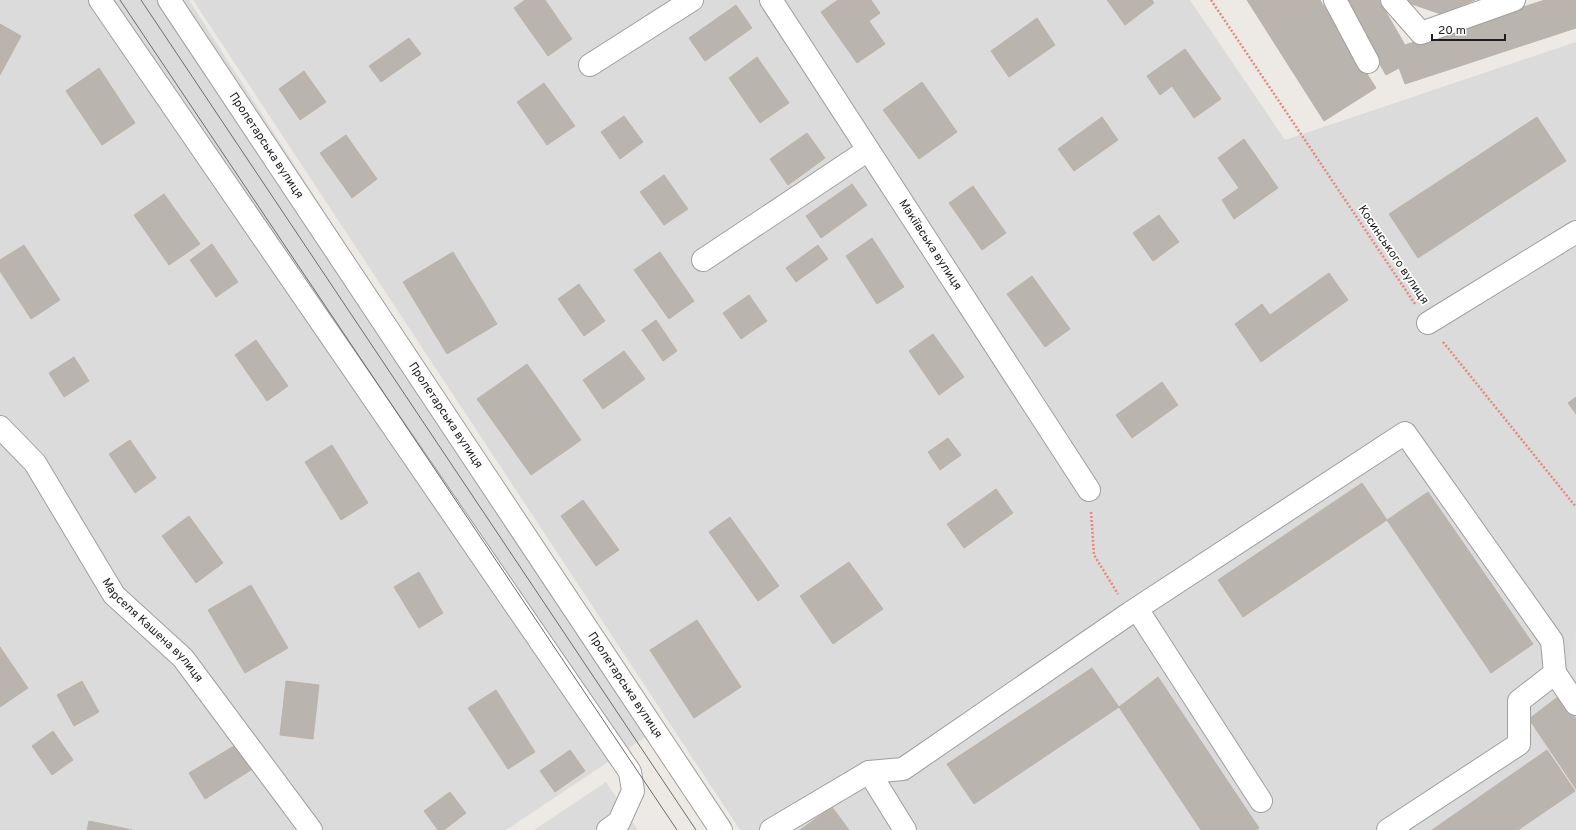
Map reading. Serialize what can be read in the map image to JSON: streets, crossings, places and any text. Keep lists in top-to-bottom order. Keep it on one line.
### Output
{"streets":{"street":["Пролетарська вулиця","Макіївська вулиця","Марселя Кашена вулиця"],"path":["Косинського вулиця"]},"scale_bar":"20 m"}
